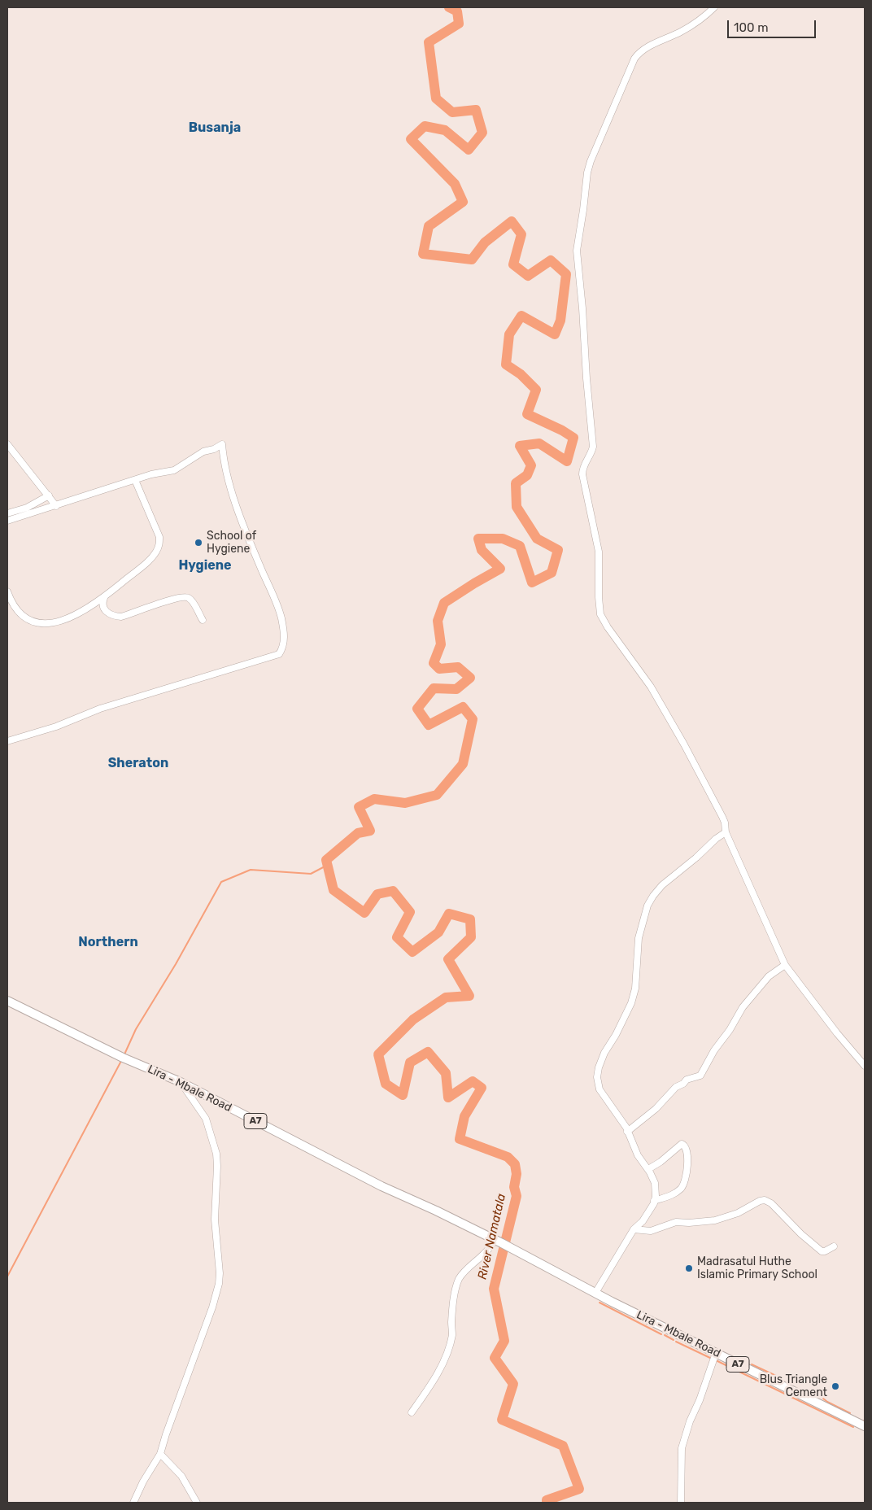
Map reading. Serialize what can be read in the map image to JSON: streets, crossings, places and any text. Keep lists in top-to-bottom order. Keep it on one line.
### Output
{"streets":{"main road":["Lira - Mbale Road","A7"]},"districts":["Busanja","Hygiene","Sheraton","Northern"],"water":["River Namatala"],"places":["School of Hygiene","Madrasatul Huthe Islamic Primary School","Blus Triangle Cement"],"scale_bar":"100 m"}
